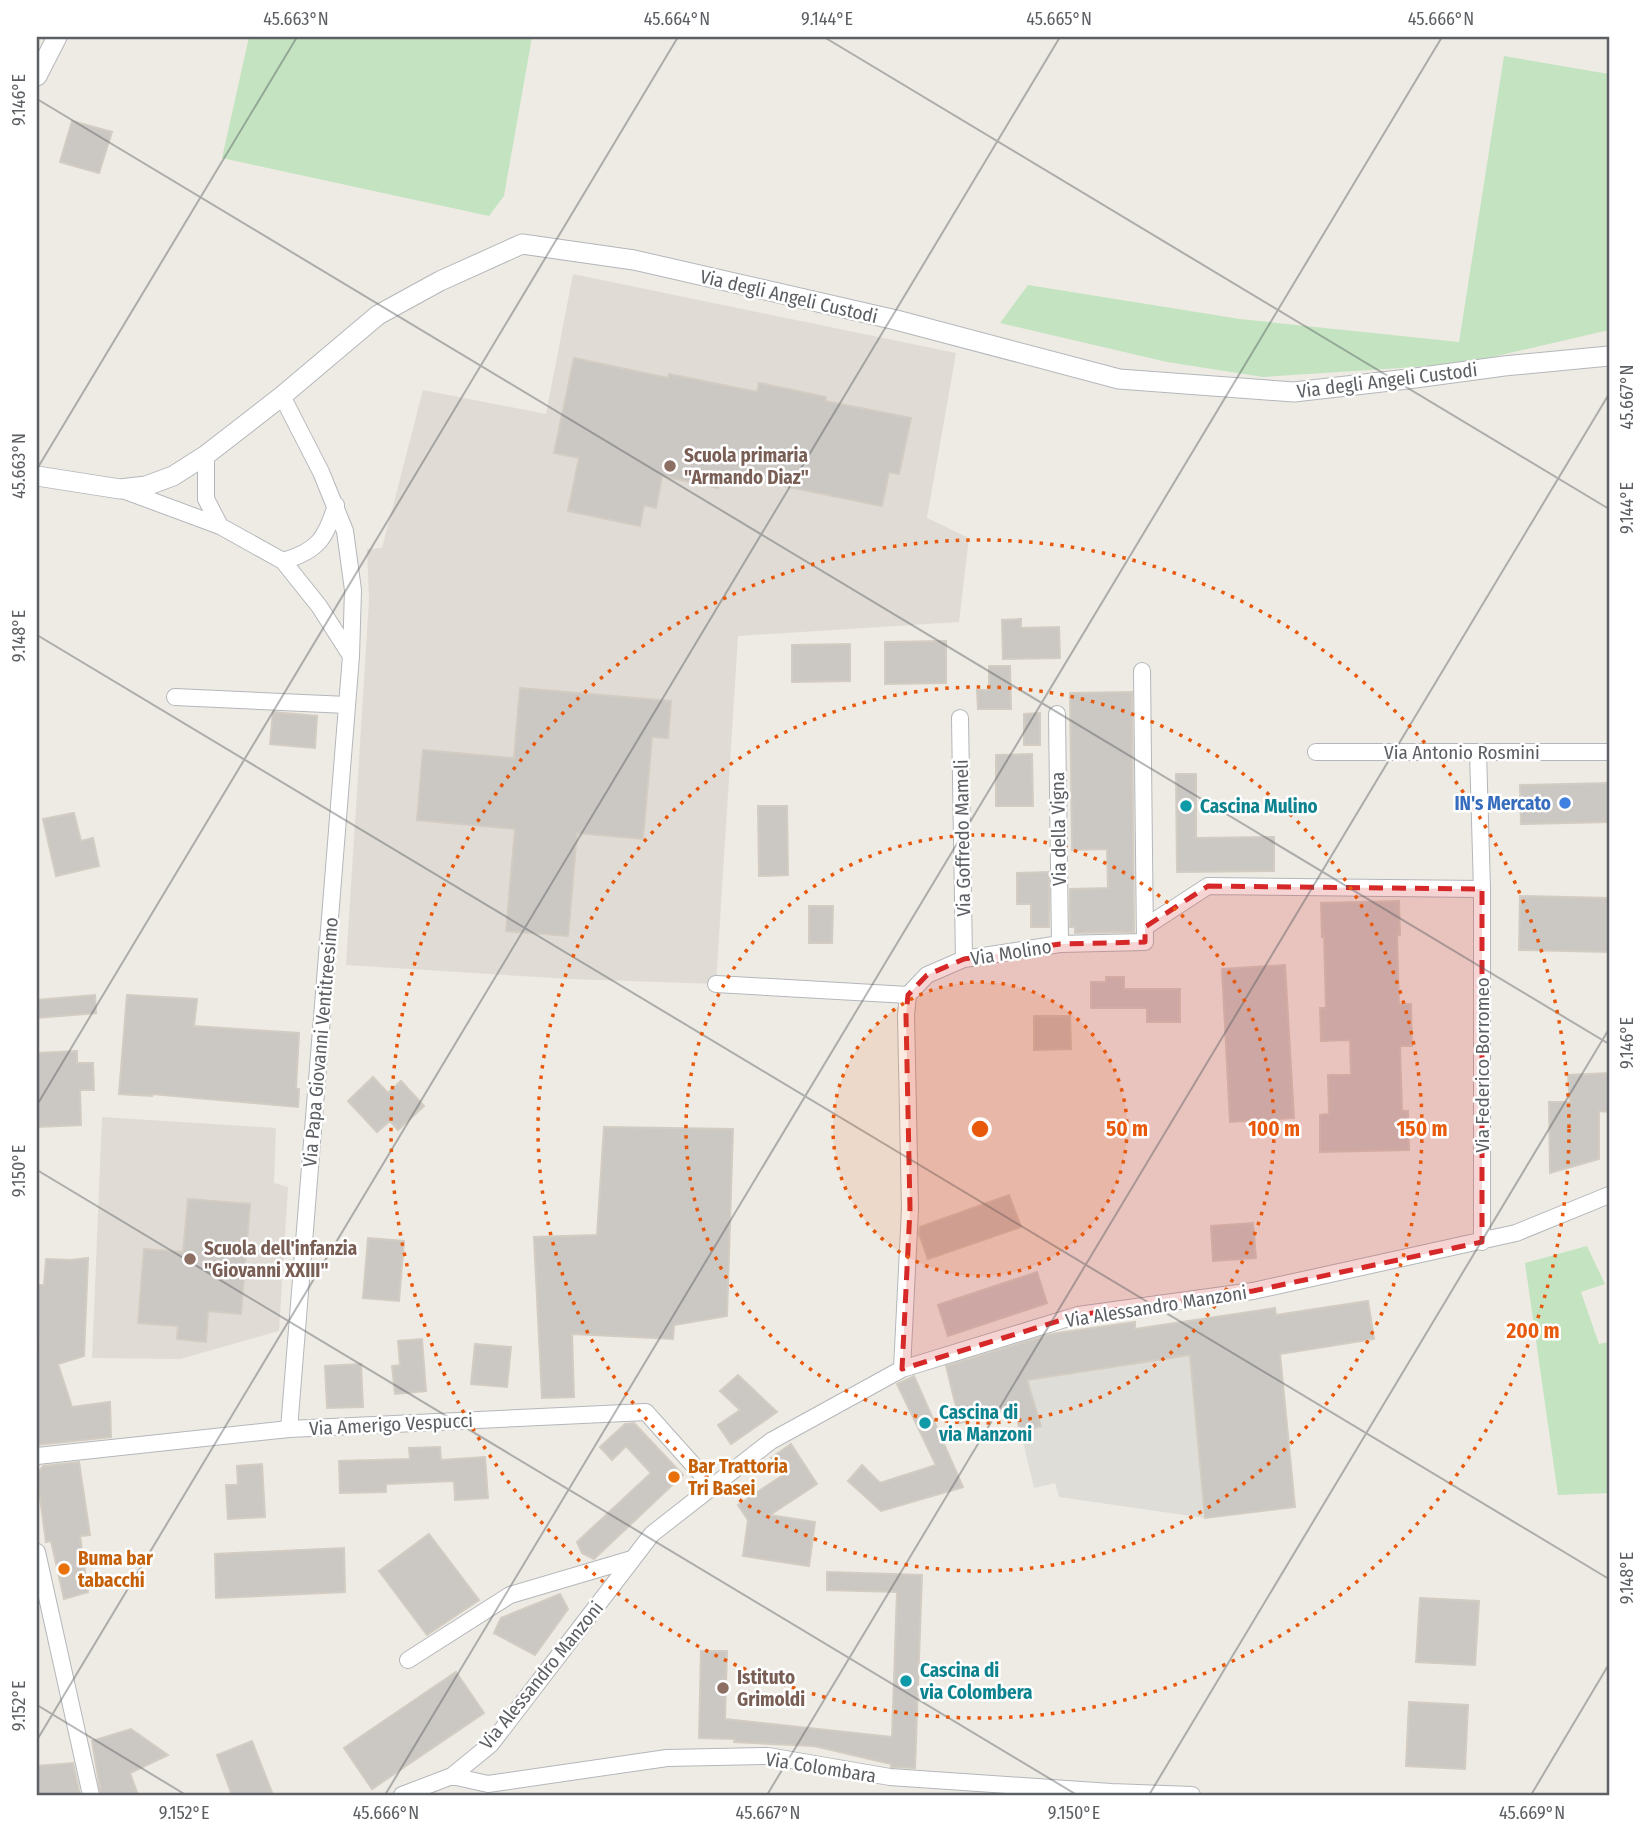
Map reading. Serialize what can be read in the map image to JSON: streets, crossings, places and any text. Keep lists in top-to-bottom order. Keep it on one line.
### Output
{"streets":{"street":["Via degli Angeli Custodi","Via Antonio Rosmini","Via della Vigna","Via Goffredo Mameli","Via Molino","Via Papa Giovanni Ventitreesimo","Via Federico Borromeo","Via Alessandro Manzoni","Via Amerigo Vespucci","Via Colombara"]},"crossings":[["Via degli Angeli Custodi","Via Papa Giovanni Ventitreesimo"],["Via Antonio Rosmini","Via Federico Borromeo"],["Via della Vigna","Via Molino"],["Via Goffredo Mameli","Via Molino"],["Via Papa Giovanni Ventitreesimo","Via Amerigo Vespucci"],["Via Federico Borromeo","Via Alessandro Manzoni"],["Via Alessandro Manzoni","Via Amerigo Vespucci"],["Via Alessandro Manzoni","Via Colombara"]],"places":["Scuola primaria \"Armando Diaz\"","IN's Mercato","Cascina Mulino","Scuola dell'infanzia \"Giovanni XXIII\"","Cascina di via Manzoni","Bar Trattoria Tri Basei","Buma bar tabacchi","Cascina di via Colombera","Istituto Grimoldi"],"coordinates":["45.663°N","45.664°N","9.144°E","45.665°N","45.666°N","9.146°E","45.667°N","9.148°E","9.150°E","9.152°E","45.669°N"],"rings":["50 m","100 m","150 m","200 m"]}
